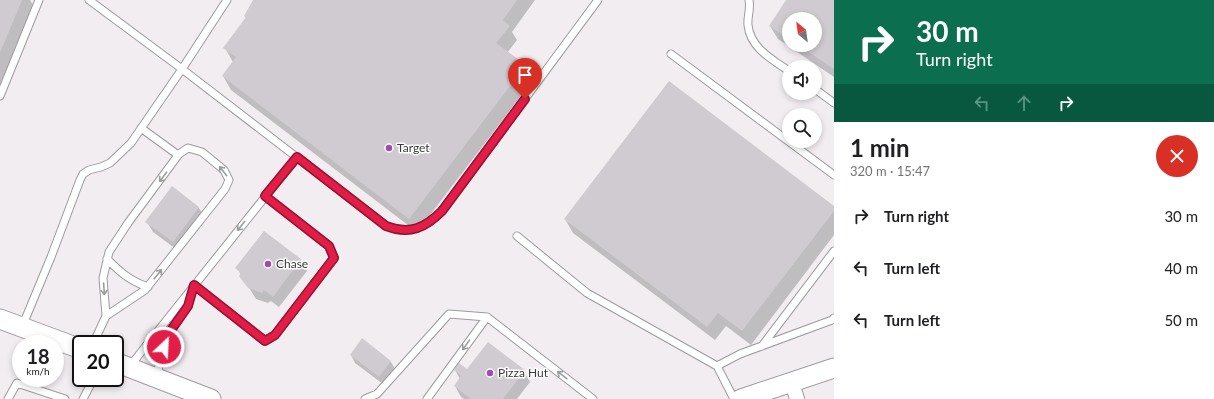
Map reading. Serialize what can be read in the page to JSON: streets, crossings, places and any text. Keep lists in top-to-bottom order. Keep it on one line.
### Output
{"places":["Target","Chase","Pizza Hut"],"north":"top left","page":{"turn":["30 m","Turn right"],"heading":["1 min","320 m · 15:47"],"list":[{"name":"Turn right","value":"30 m"},{"name":"Turn left","value":"40 m"},{"name":"Turn left","value":"50 m"}],"speed":"18 km/h","limit":"20"}}
